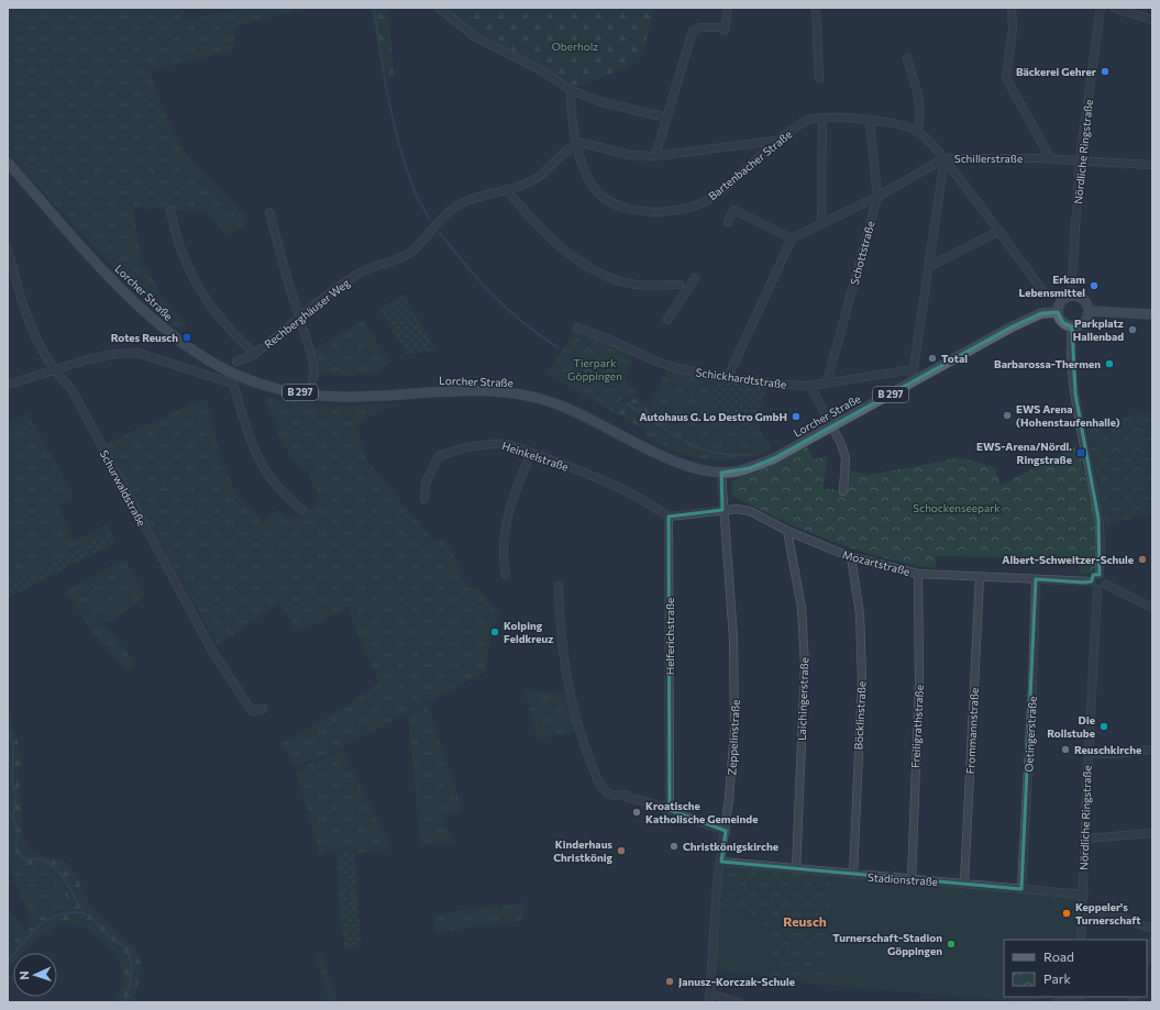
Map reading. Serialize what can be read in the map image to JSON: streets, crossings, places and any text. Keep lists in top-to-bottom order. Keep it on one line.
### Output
{"streets":{"main road":["Lorcher Straße","B 297"],"street":["Nördliche Ringstraße","Schillerstraße","Bartenbacher Straße","Schottstraße","Rechberghäuser Weg","Schickhardtstraße","Heinkelstraße","Schurwaldstraße","Mozartstraße","Helferichstraße","Laichingerstraße","Böcklinstraße","Freiligrathstraße","Frommannstraße","Oetingerstraße","Zeppelinstraße","Stadionstraße"]},"crossings":[["Nördliche Ringstraße","Schillerstraße"],["Nördliche Ringstraße","Lorcher Straße"],["Nördliche Ringstraße","Mozartstraße"],["Nördliche Ringstraße","Stadionstraße"],["Schillerstraße","Schottstraße"],["Bartenbacher Straße","Schottstraße"],["Bartenbacher Straße","Rechberghäuser Weg"],["Schottstraße","Schickhardtstraße"],["Lorcher Straße","Zeppelinstraße"],["Heinkelstraße","Helferichstraße"],["Mozartstraße","Laichingerstraße"],["Mozartstraße","Böcklinstraße"],["Mozartstraße","Freiligrathstraße"],["Mozartstraße","Frommannstraße"],["Mozartstraße","Oetingerstraße"],["Mozartstraße","Zeppelinstraße"],["Laichingerstraße","Stadionstraße"],["Böcklinstraße","Stadionstraße"],["Freiligrathstraße","Stadionstraße"],["Frommannstraße","Stadionstraße"],["Oetingerstraße","Stadionstraße"],["Zeppelinstraße","Stadionstraße"]],"districts":["Reusch"],"parks":["Oberholz","Tierpark Göppingen","Schockenseepark"],"places":{"other":["Bäckerei Gehrer","Erkam Lebensmittel","Parkplatz Hallenbad","Total","Barbarossa-Thermen","EWS Arena (Hohenstaufenhalle)","Autohaus G. Lo Destro GmbH","Albert-Schweitzer-Schule","Kolping Feldkreuz","Die Rollstube","Reuschkirche","Kroatische Katholische Gemeinde","Christkönigskirche","Kinderhaus Christkönig","Keppeler's Turnerschaft","Turnerschaft-Stadion Göppingen","Janusz-Korczak-Schule"],"transit":["Rotes Reusch","EWS-Arena/Nördl. Ringstraße"]},"legend":["Road","Park"],"north":"left"}
